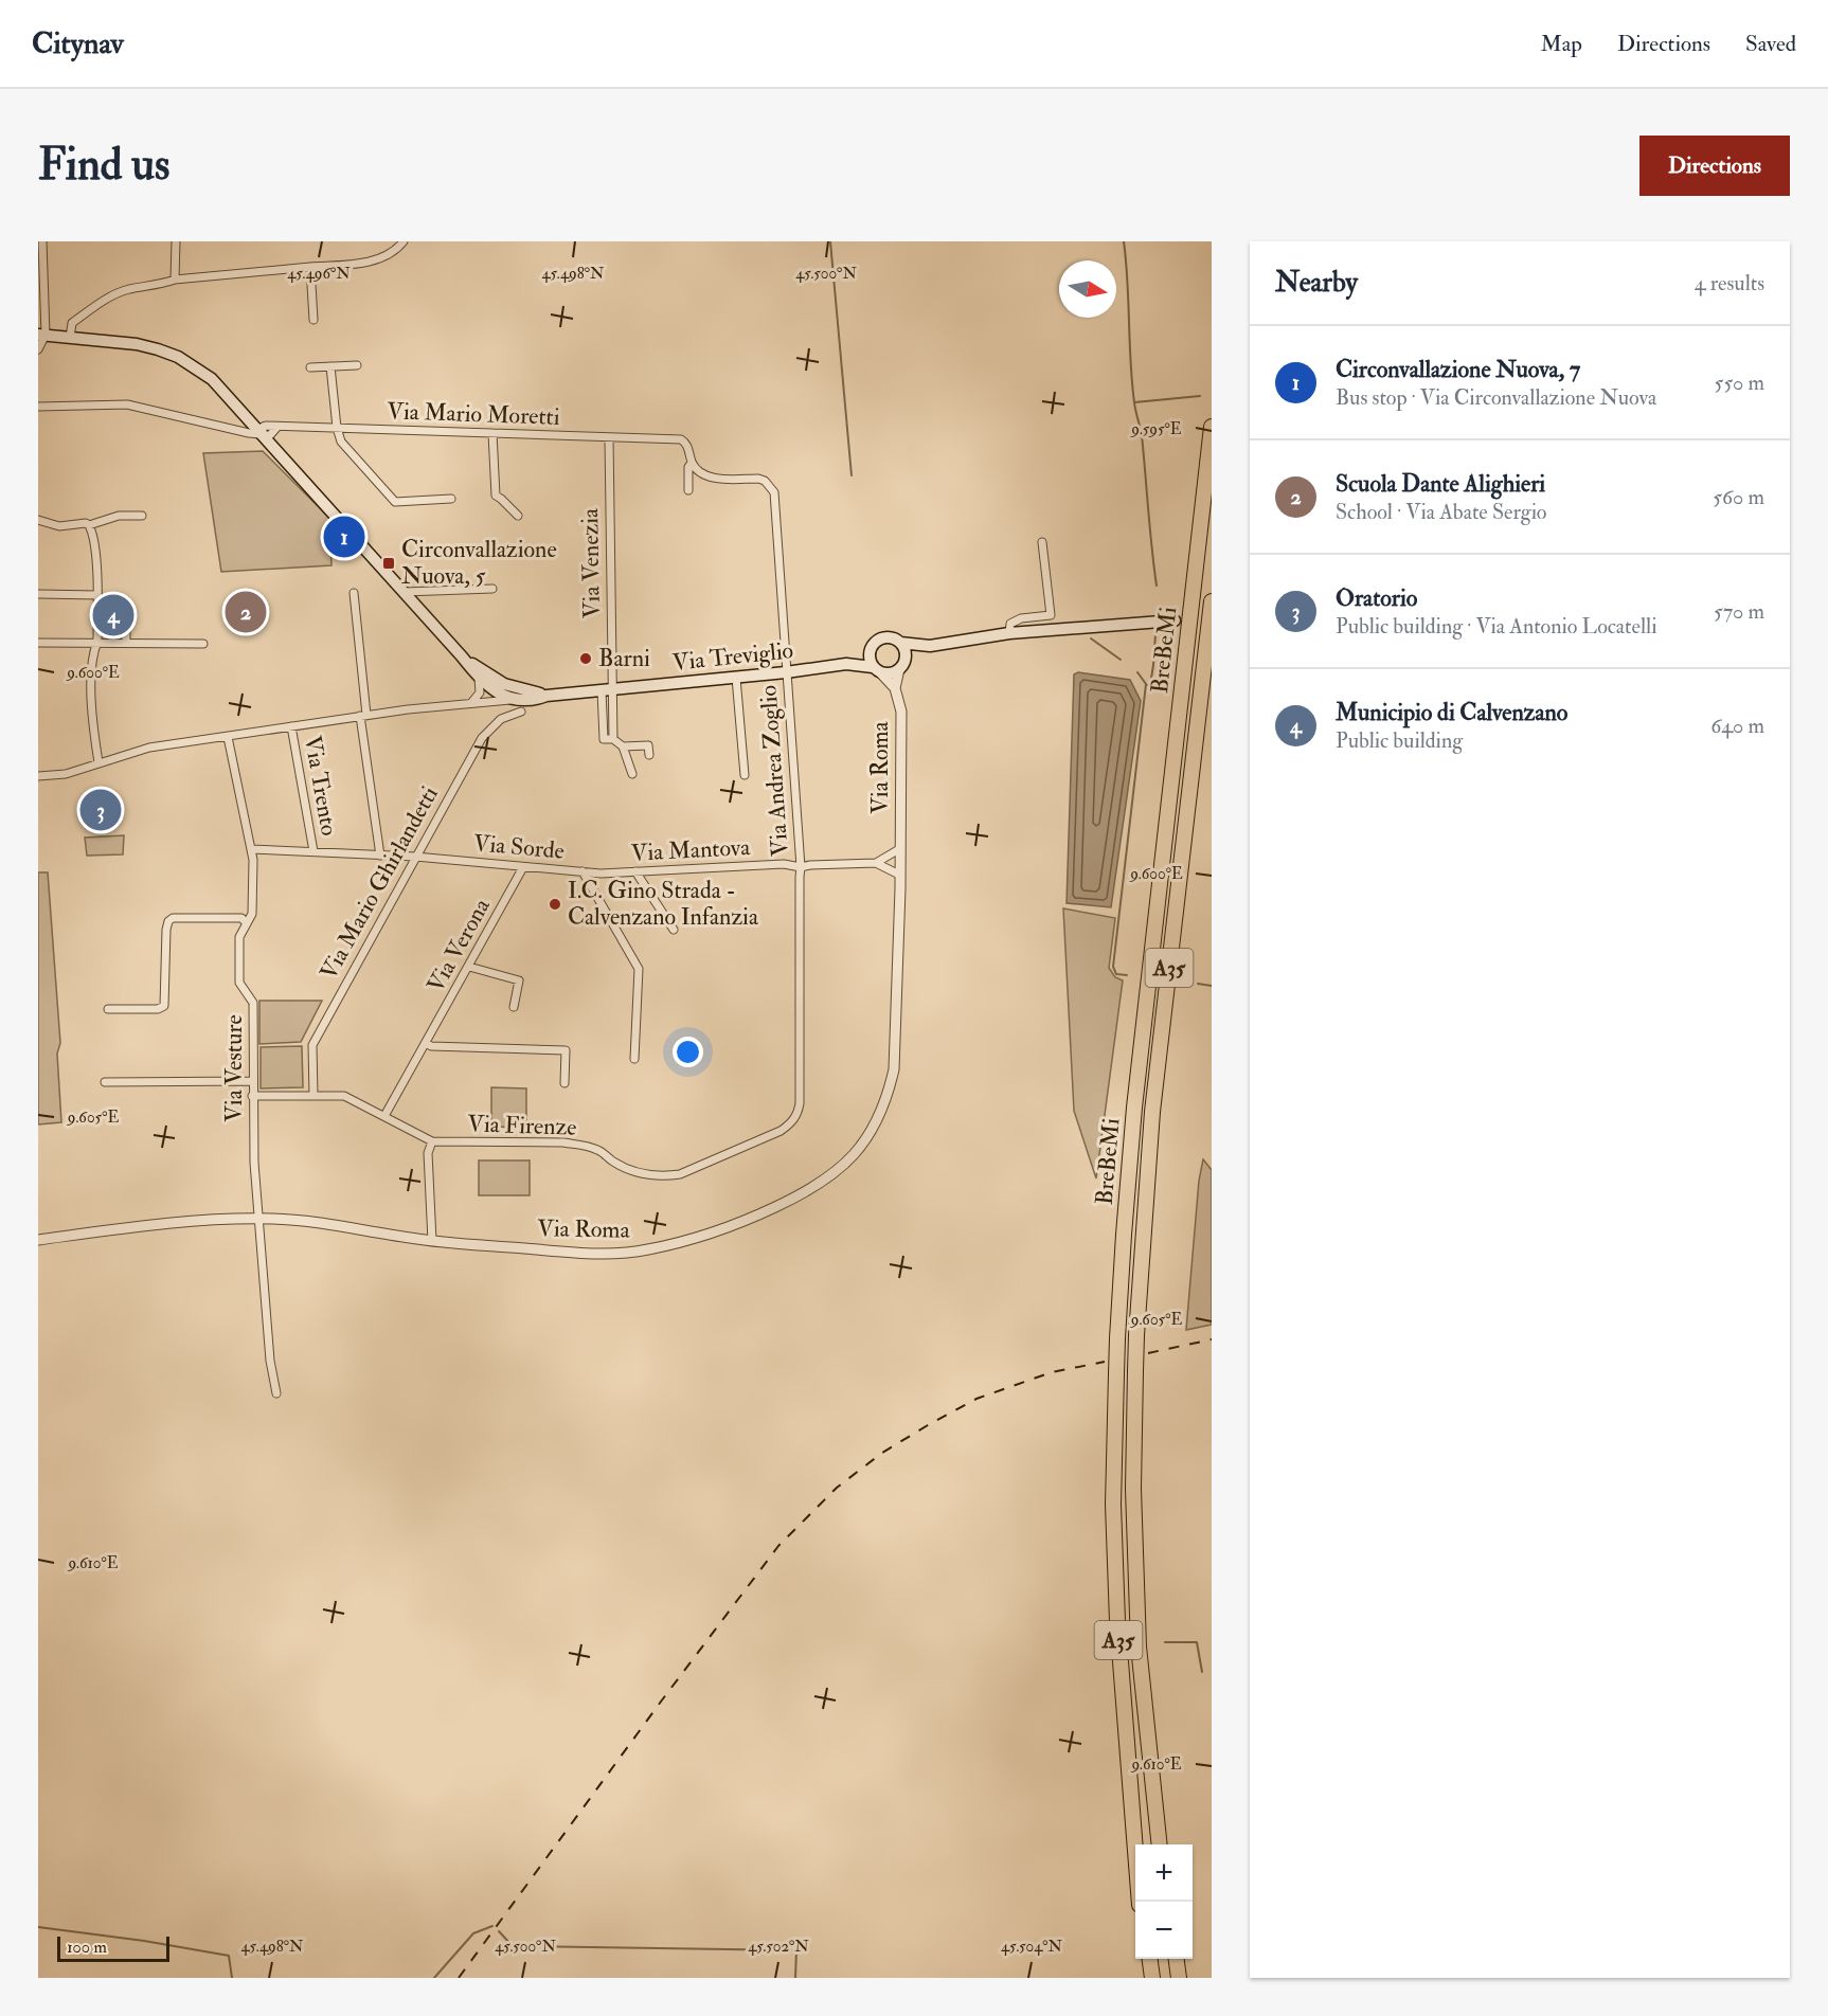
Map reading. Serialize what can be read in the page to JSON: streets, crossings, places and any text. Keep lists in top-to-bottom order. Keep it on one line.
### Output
{"streets":{"highway":["BreBeMi","A35"],"main road":["Via Treviglio"],"street":["Via Mario Moretti","Via Venezia","Via Roma","Via Andrea Zoglio","Via Trento","Via Sorde","Via Mantova","Via Mario Ghirlandetti","Via Verona","Via Vesture","Via Firenze"]},"crossings":[["Via Mario Moretti","Via Venezia"],["Via Mario Moretti","Via Andrea Zoglio"],["Via Venezia","Via Treviglio"],["Via Treviglio","Via Roma"],["Via Treviglio","Via Andrea Zoglio"],["Via Roma","Via Andrea Zoglio"],["Via Roma","Via Mantova"],["Via Roma","Via Vesture"],["Via Roma","Via Firenze"],["Via Andrea Zoglio","Via Mantova"],["Via Andrea Zoglio","Via Firenze"],["Via Trento","Via Sorde"],["Via Sorde","Via Mantova"],["Via Sorde","Via Mario Ghirlandetti"],["Via Sorde","Via Verona"],["Via Sorde","Via Vesture"],["Via Mantova","Via Firenze"],["Via Mario Ghirlandetti","Via Firenze"],["Via Verona","Via Firenze"],["Via Vesture","Via Firenze"]],"places":{"transit":["Circonvallazione Nuova, 5"],"other":["Barni","I.C. Gino Strada - Calvenzano Infanzia"]},"scale_bar":"100 m","north":"right","page":{"header":"Citynav","nav":["Map","Directions","Saved"],"buttons":"Directions","title":"Find us","heading":["Nearby","4 results"],"list":[{"mark":"1","name":"Circonvallazione Nuova, 7","note":"Bus stop · Via Circonvallazione Nuova","value":"550 m"},{"mark":"2","name":"Scuola Dante Alighieri","note":"School · Via Abate Sergio","value":"560 m"},{"mark":"3","name":"Oratorio","note":"Public building · Via Antonio Locatelli","value":"570 m"},{"mark":"4","name":"Municipio di Calvenzano","note":"Public building","value":"640 m"}],"pins":["1","2","4","3"],"map_buttons":["+","−"],"scale":"100 m"},"coordinates":["45.496°N","45.498°N","45.500°N","9.595°E","9.600°E","9.605°E","9.610°E","45.502°N","45.504°N"]}
